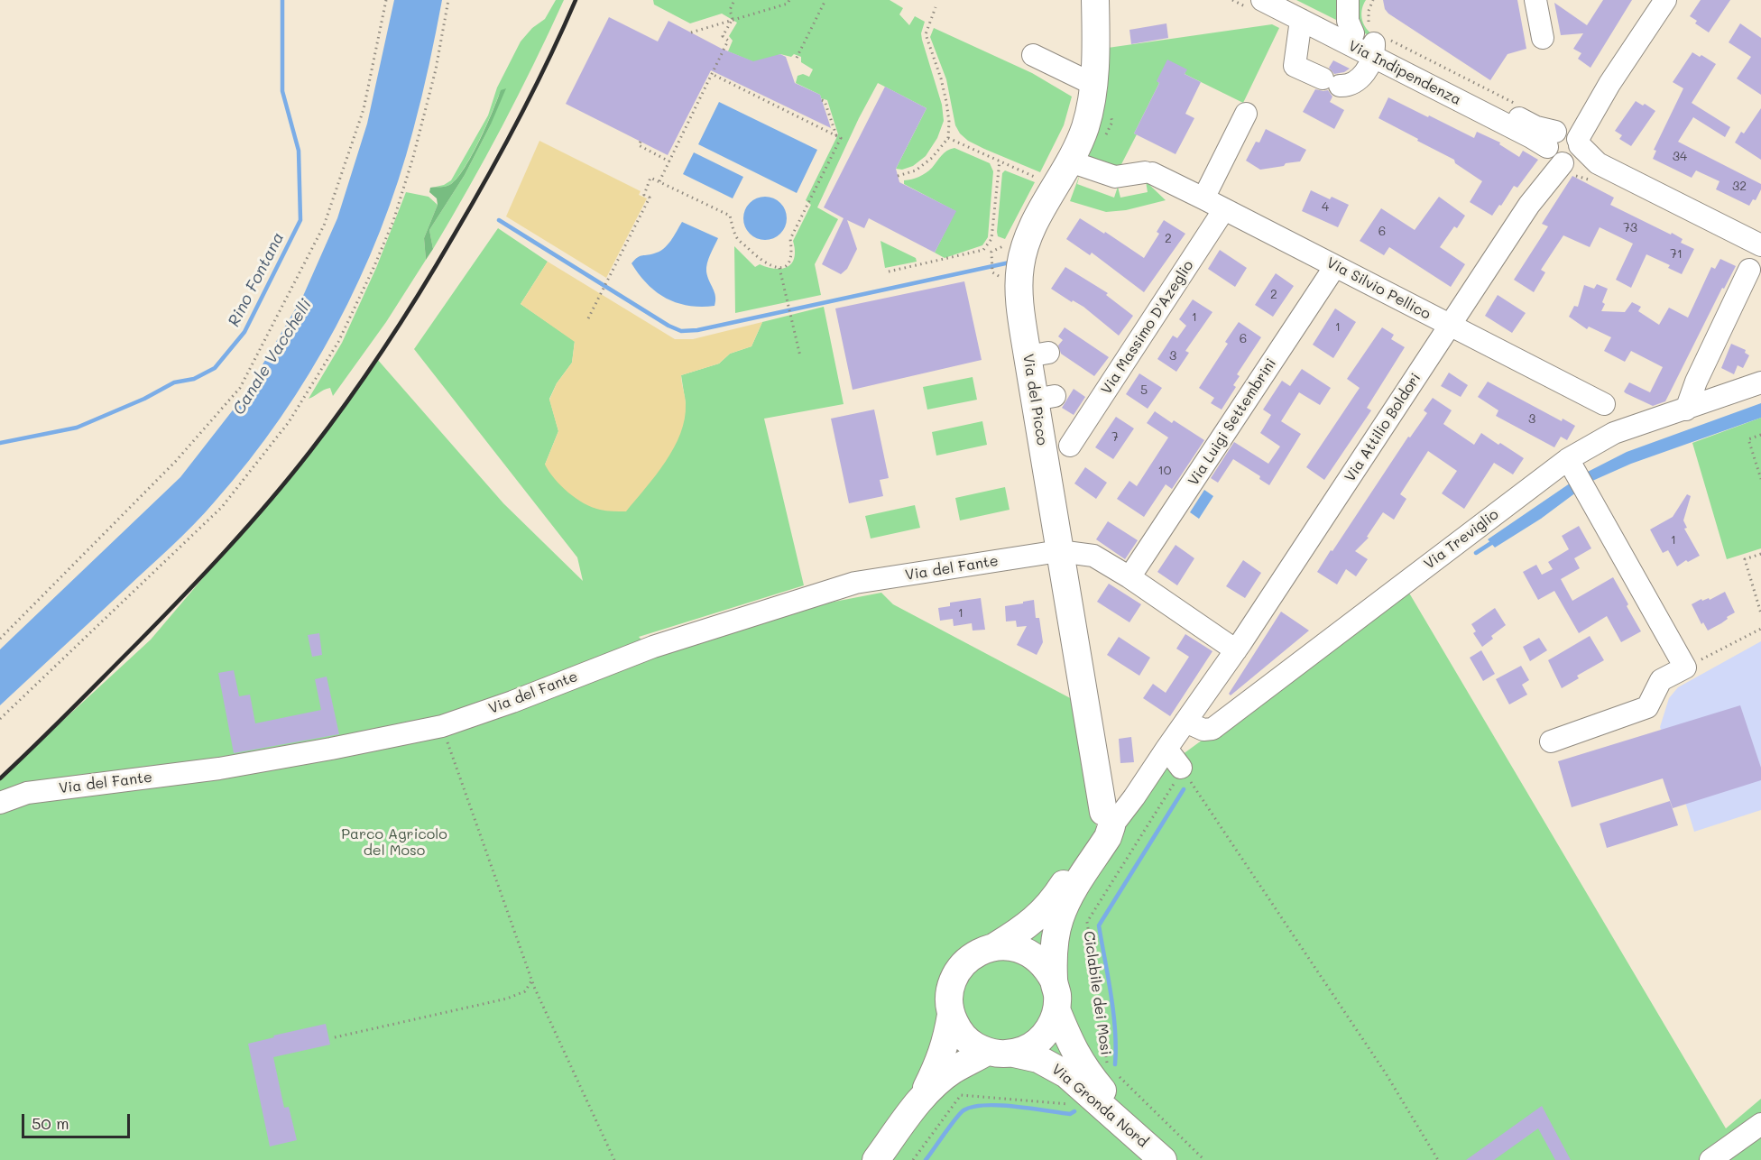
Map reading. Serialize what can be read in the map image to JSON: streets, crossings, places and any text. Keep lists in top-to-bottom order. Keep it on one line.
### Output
{"streets":{"main road":["Via del Picco","Via Attilio Boldori","Via Gronda Nord"],"street":["Via Indipendenza","Via Silvio Pellico","Via Massimo D'Azeglio","Via Luigi Settembrini","Via Treviglio","Via del Fante"],"path":["Ciclabile dei Mosi"]},"crossings":[["Via Indipendenza","Via Attilio Boldori"],["Via Silvio Pellico","Via Massimo D'Azeglio"],["Via Silvio Pellico","Via del Picco"],["Via Silvio Pellico","Via Luigi Settembrini"],["Via Silvio Pellico","Via Attilio Boldori"],["Via del Picco","Via Attilio Boldori"],["Via del Picco","Via del Fante"],["Via Attilio Boldori","Via Treviglio"],["Via Attilio Boldori","Via Gronda Nord"],["Ciclabile dei Mosi","Via Gronda Nord"]],"water":["Rino Fontana","Canale Vacchelli"],"parks":["Parco Agricolo del Moso"],"house_numbers":["34","32","4","73","6","2","71","2","1","1","6","3","5","3","7","10","1","1"],"scale_bar":"50 m"}
